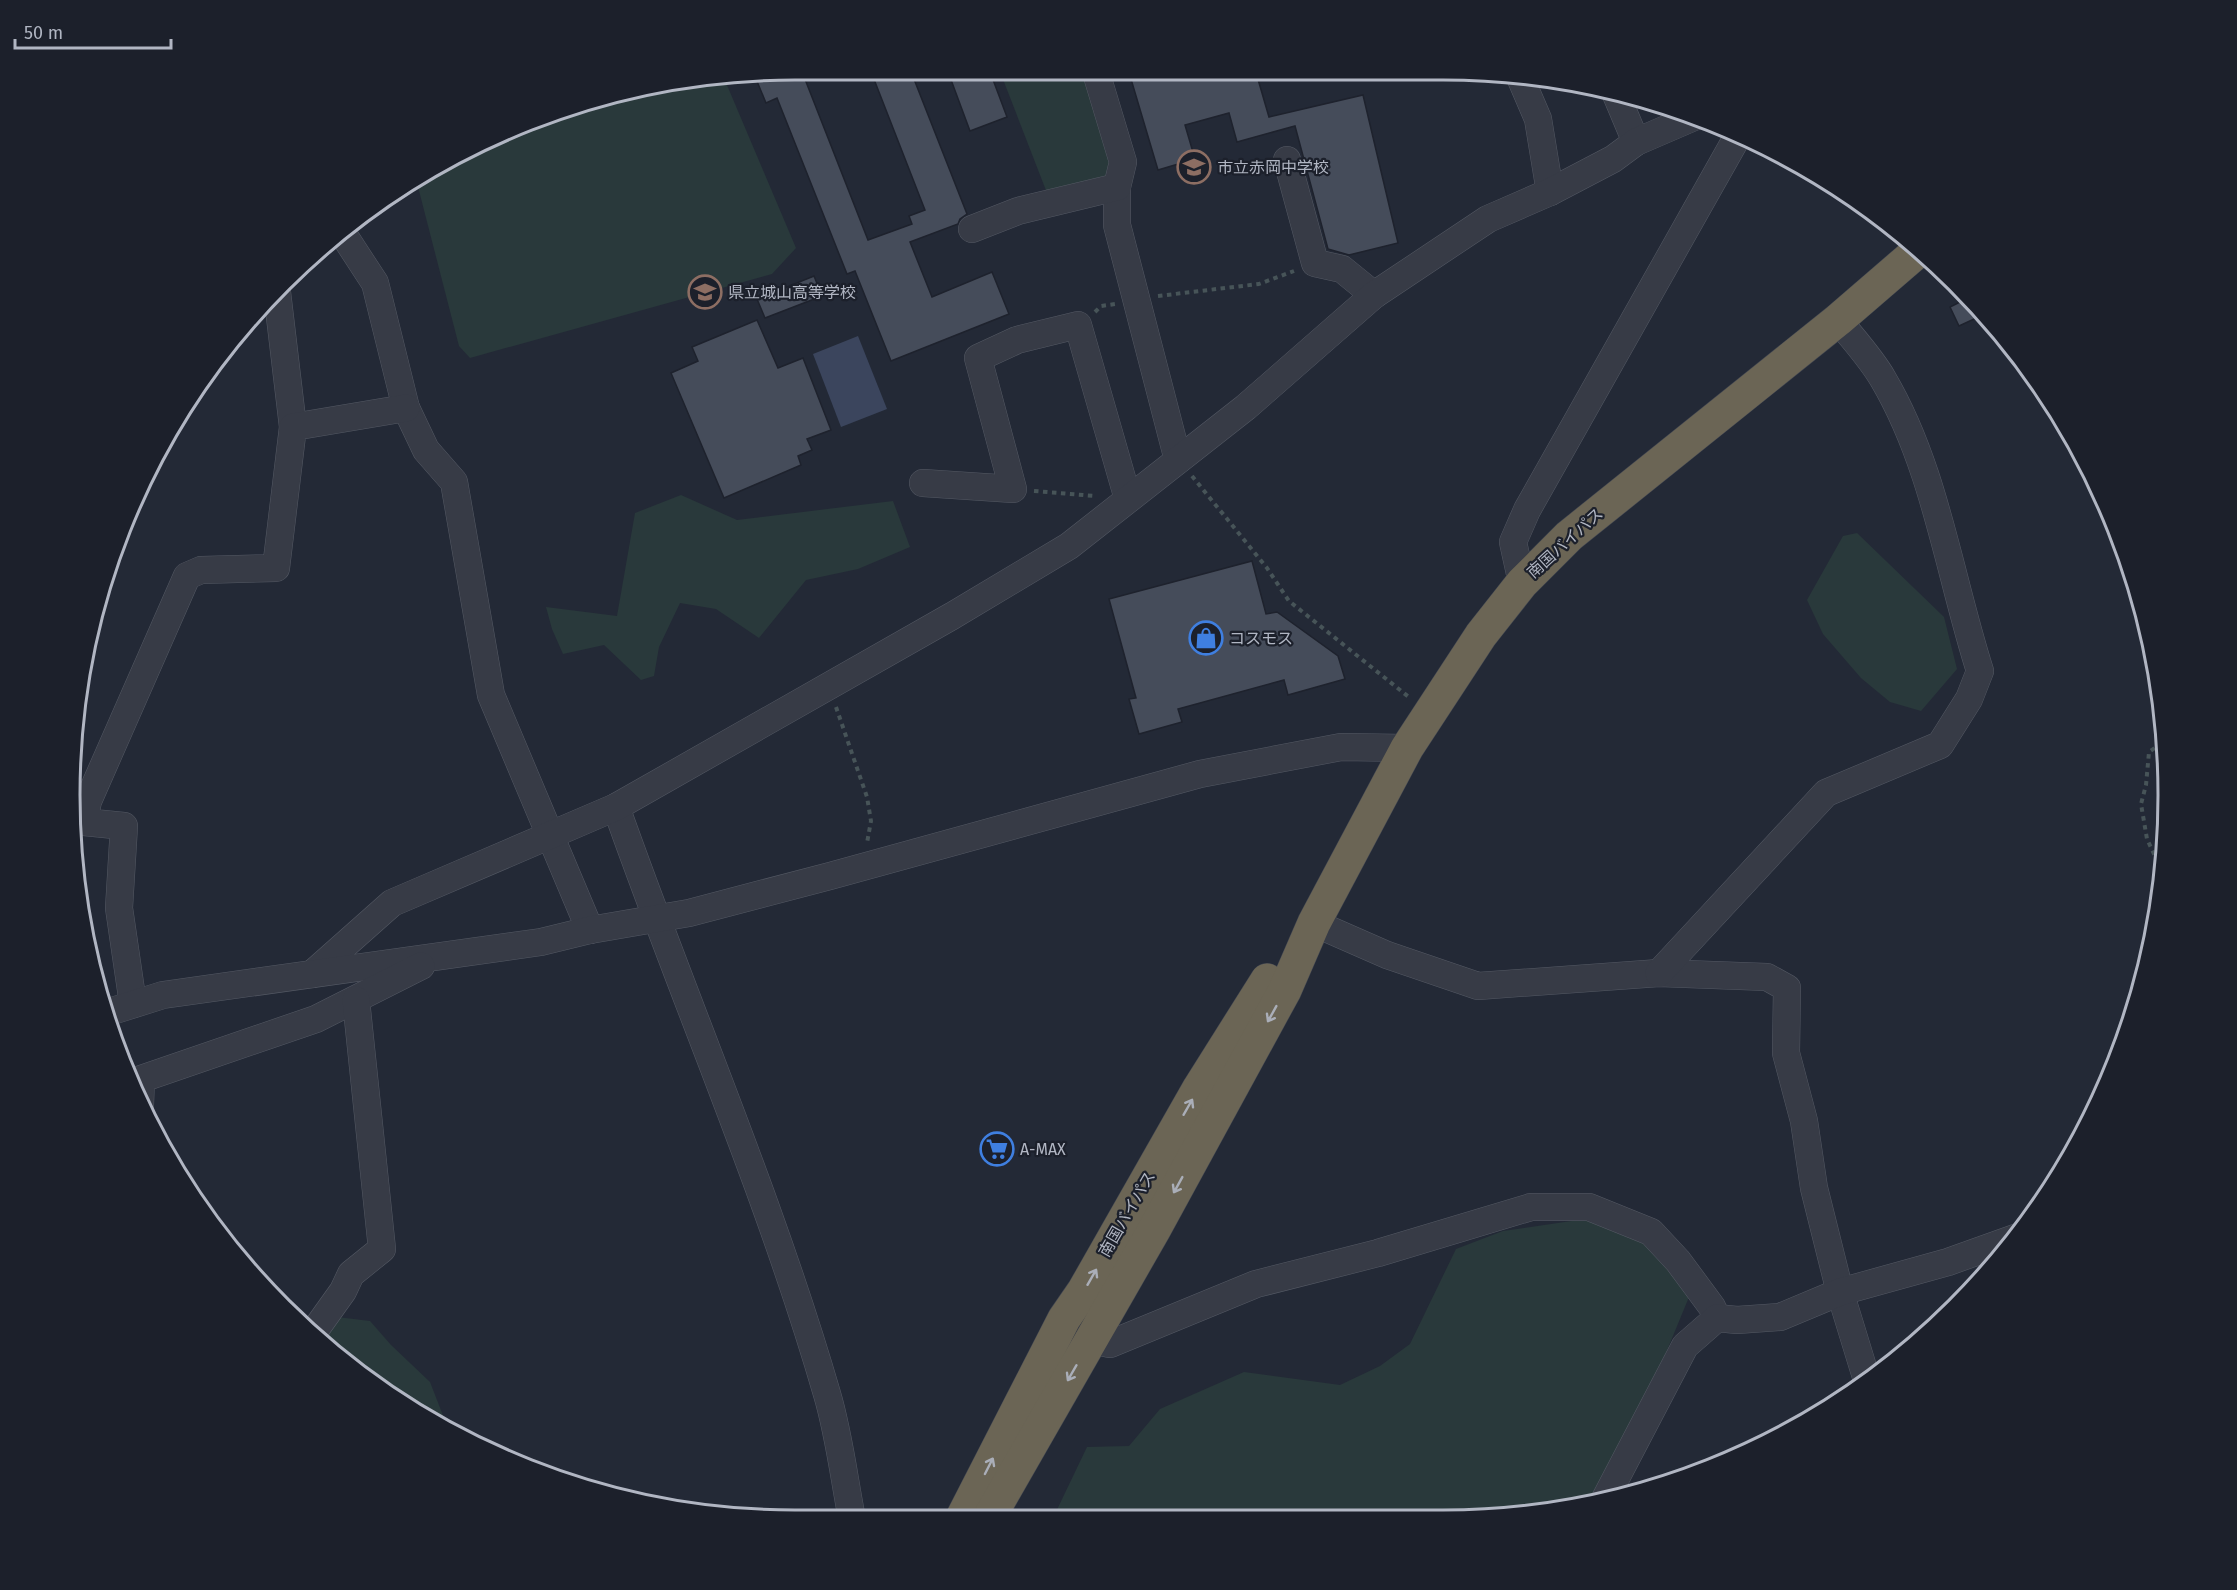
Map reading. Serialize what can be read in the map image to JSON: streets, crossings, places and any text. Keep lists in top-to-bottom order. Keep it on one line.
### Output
{"streets":{"highway":["南国バイパス"]},"places":{"school or university":["市立赤岡中学校","県立城山高等学校"],"shop":["コスモス"],"supermarket":["A-MAX"]},"scale_bar":"50 m"}
